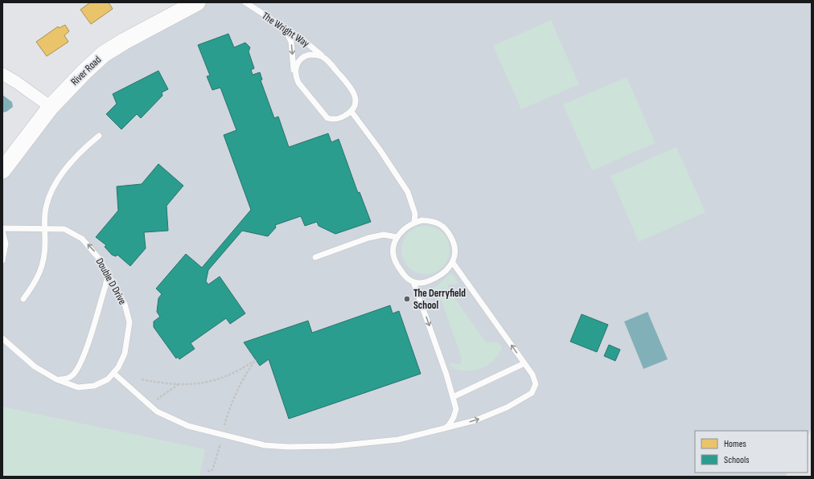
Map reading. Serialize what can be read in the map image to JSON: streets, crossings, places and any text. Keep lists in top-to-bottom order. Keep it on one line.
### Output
{"streets":{"street":["River Road"],"lane":["The Wright Way","Double D Drive"]},"places":["The Derryfield School"],"legend":["Homes","Schools"]}
